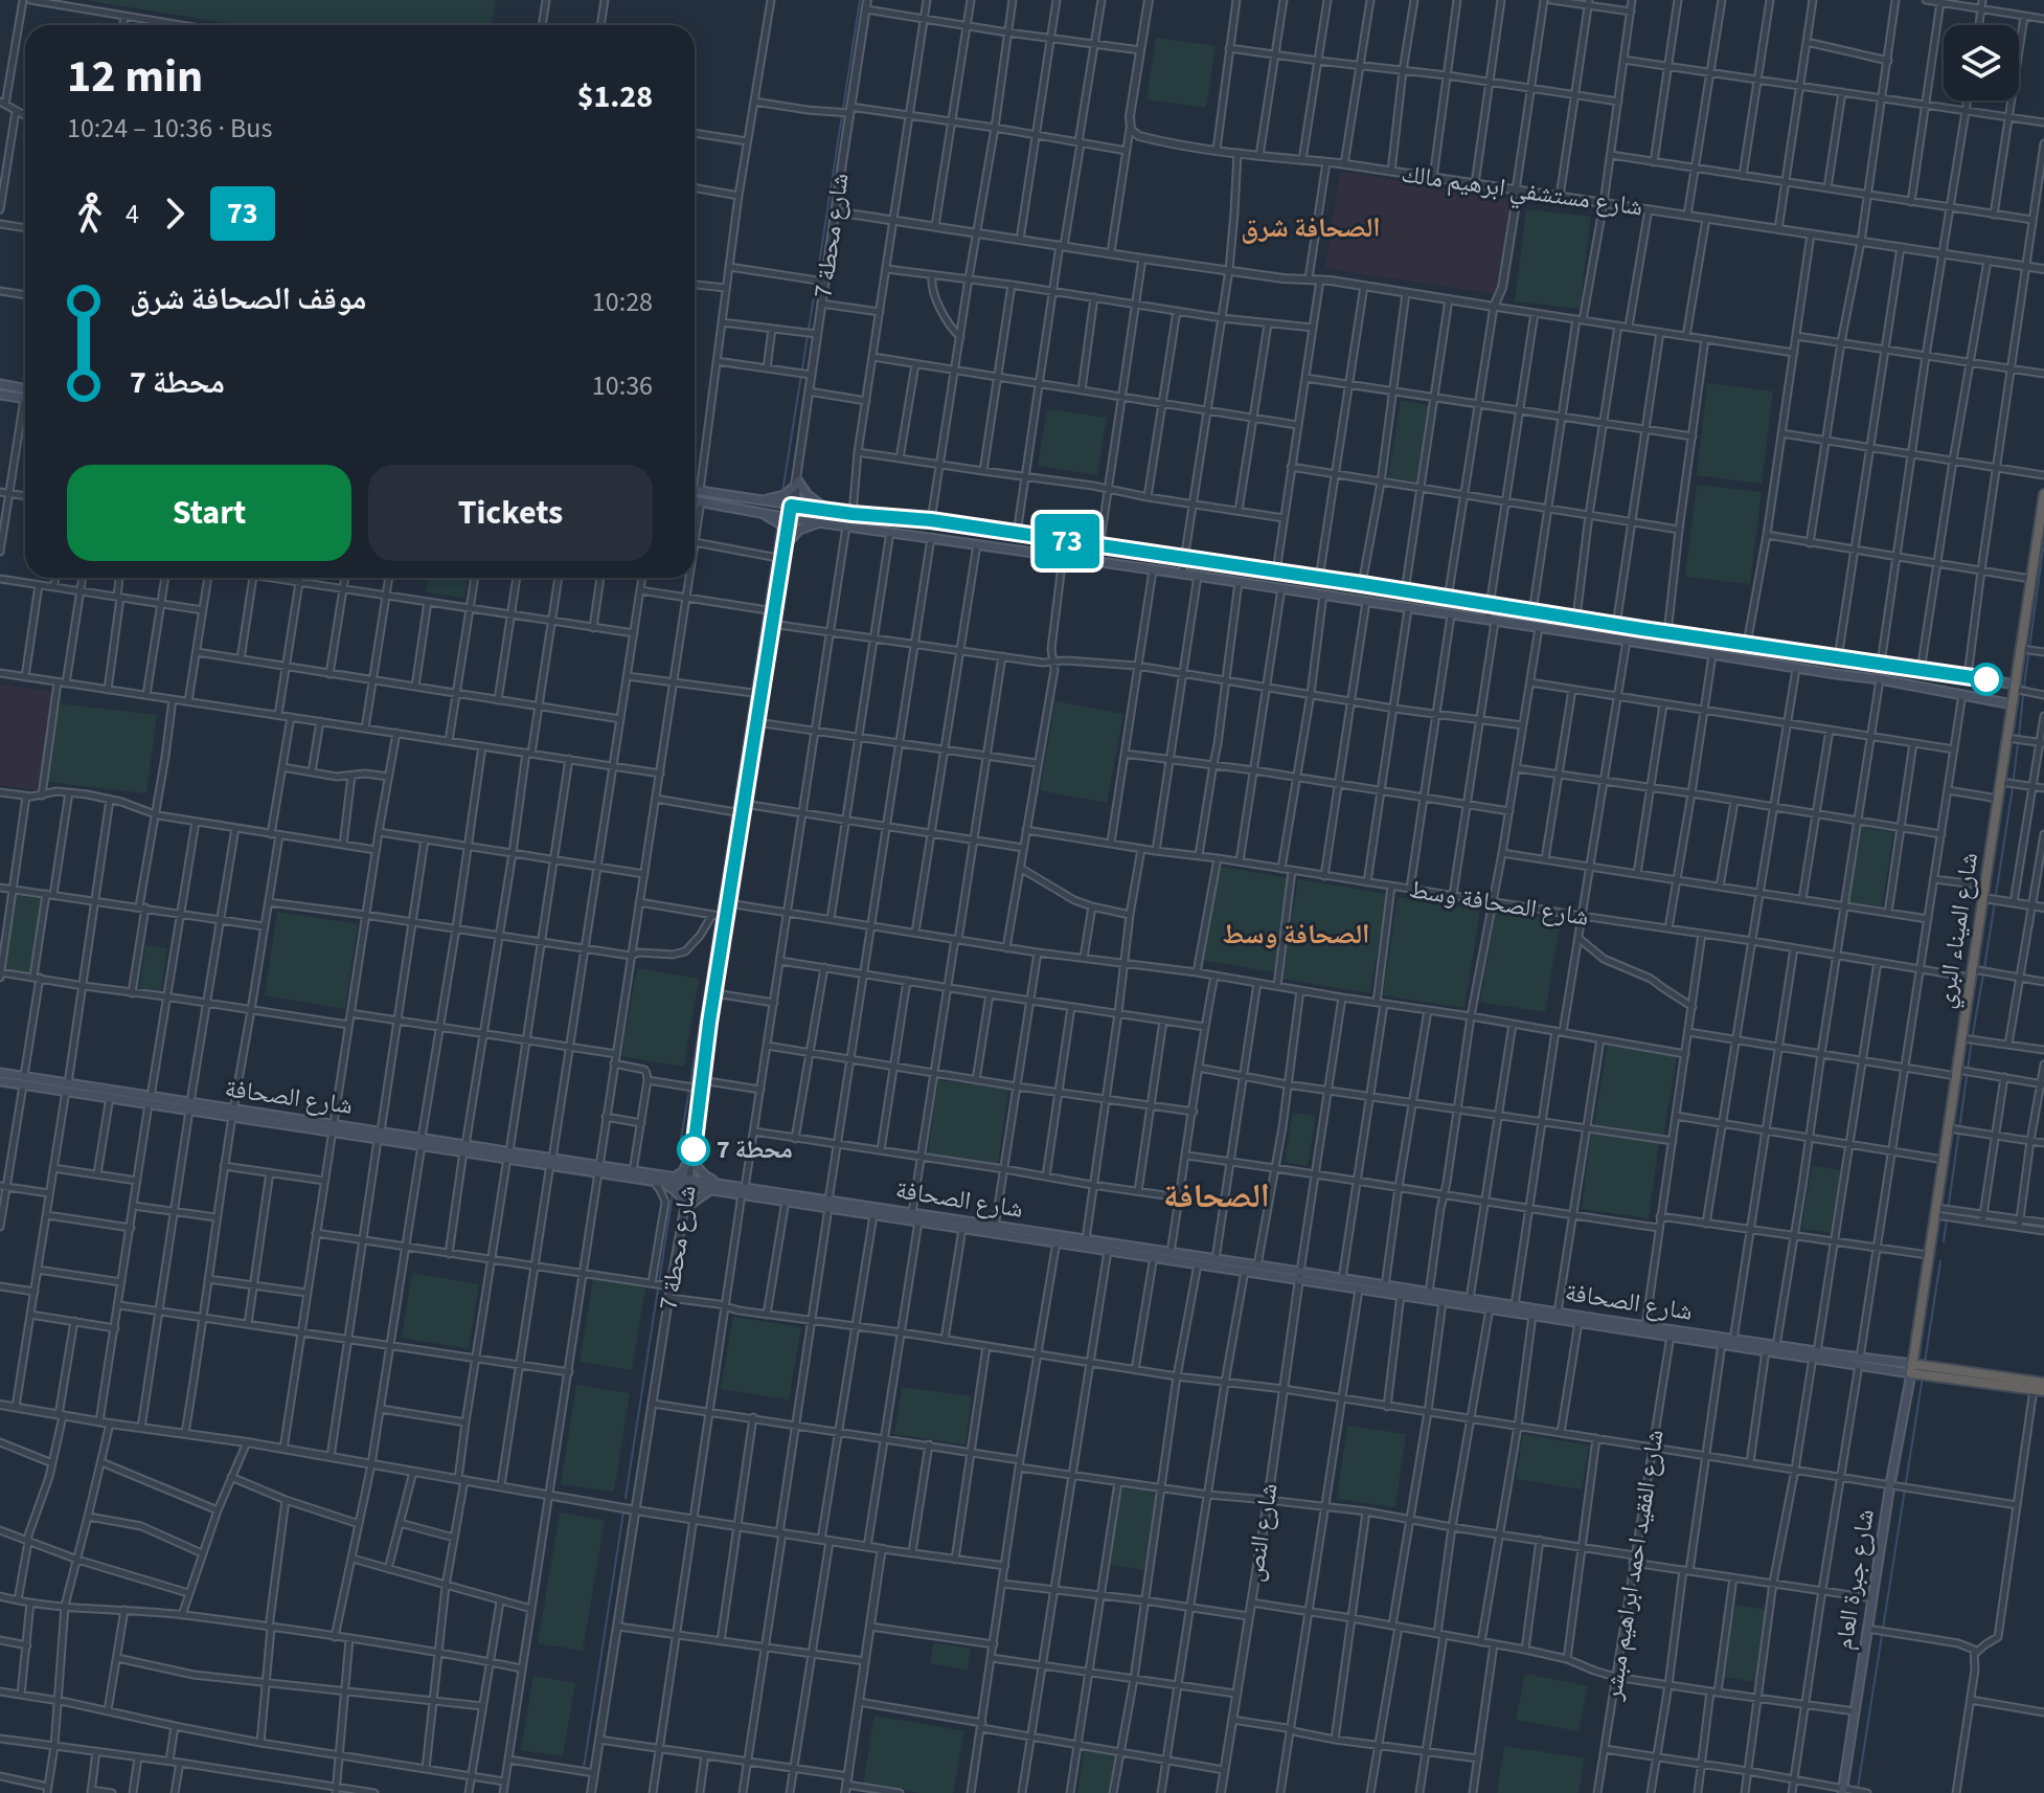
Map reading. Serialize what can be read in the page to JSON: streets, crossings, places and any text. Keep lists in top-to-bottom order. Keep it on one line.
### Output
{"streets":{"highway":["شارع الميناء البري"],"main road":["شارع الصحافة","شارع جبرة العام"],"street":["شارع مستشفي ابرهيم مالك","شارع محطة 7","شارع الصحافة وسط","شارع النص","شارع الفقيد احمد ابراهيم مبشر"]},"crossings":[["شارع محطة 7","شارع الصحافة"],["شارع الصحافة وسط","شارع الميناء البري"],["شارع الميناء البري","شارع الصحافة"],["شارع الميناء البري","شارع جبرة العام"],["شارع الصحافة","شارع النص"],["شارع الصحافة","شارع الفقيد احمد ابراهيم مبشر"],["شارع الصحافة","شارع جبرة العام"]],"districts":["الصحافة شرق","الصحافة وسط","الصحافة"],"places":["محطة 7"],"lines":["bus line 73"],"page":{"on_map":"73","heading":["12 min","10:24 – 10:36 · Bus","$1.28"],"legs":["4","73"],"list":[{"name":"موقف الصحافة شرق","value":"10:28"},{"name":"محطة 7","value":"10:36"}],"buttons":["Start","Tickets"]}}
